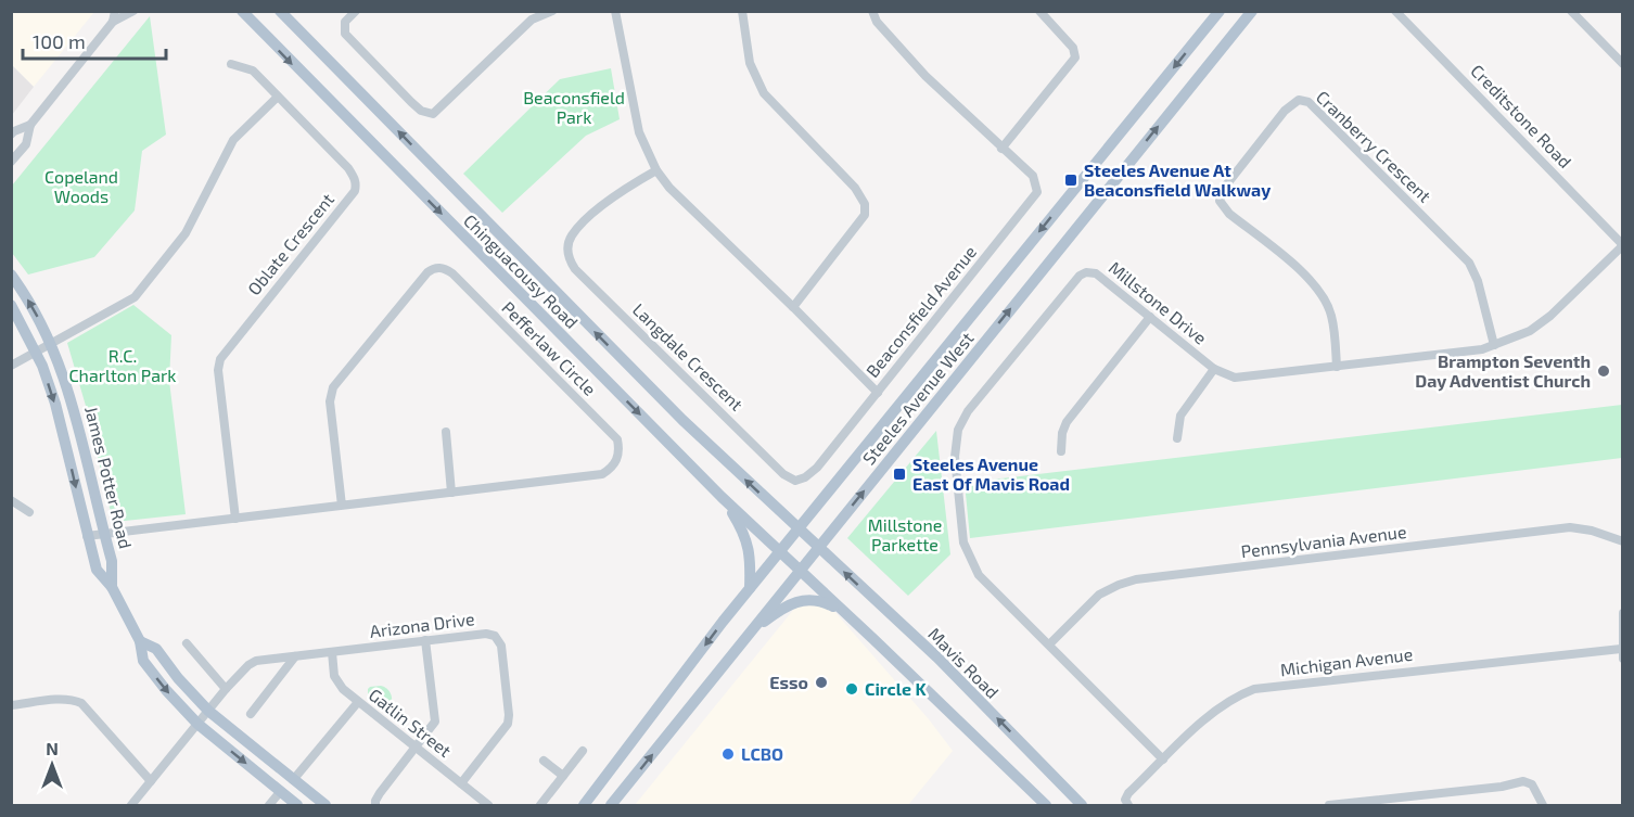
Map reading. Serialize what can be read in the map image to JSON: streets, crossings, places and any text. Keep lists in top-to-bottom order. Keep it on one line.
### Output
{"streets":{"main road":["Chinguacousy Road","Steeles Avenue West","James Potter Road","Mavis Road"],"street":["Creditstone Road","Cranberry Crescent","Oblate Crescent","Millstone Drive","Beaconsfield Avenue","Pefferlaw Circle","Langdale Crescent","Pennsylvania Avenue","Arizona Drive","Michigan Avenue","Gatlin Street"]},"crossings":[["Creditstone Road","Millstone Drive"],["Cranberry Crescent","Millstone Drive"],["Oblate Crescent","Pefferlaw Circle"],["Chinguacousy Road","Steeles Avenue West"],["Chinguacousy Road","Mavis Road"],["Millstone Drive","Pennsylvania Avenue"],["Millstone Drive","Michigan Avenue"],["Beaconsfield Avenue","Langdale Crescent"],["Pefferlaw Circle","James Potter Road"],["Steeles Avenue West","Mavis Road"],["James Potter Road","Arizona Drive"],["Arizona Drive","Gatlin Street"]],"parks":["Beaconsfield Park","Copeland Woods","R.C. Charlton Park","Millstone Parkette"],"places":{"transit":["Steeles Avenue At Beaconsfield Walkway","Steeles Avenue East Of Mavis Road"],"other":["Brampton Seventh Day Adventist Church","Esso","Circle K","LCBO"]},"scale_bar":"100 m","north":"top"}
